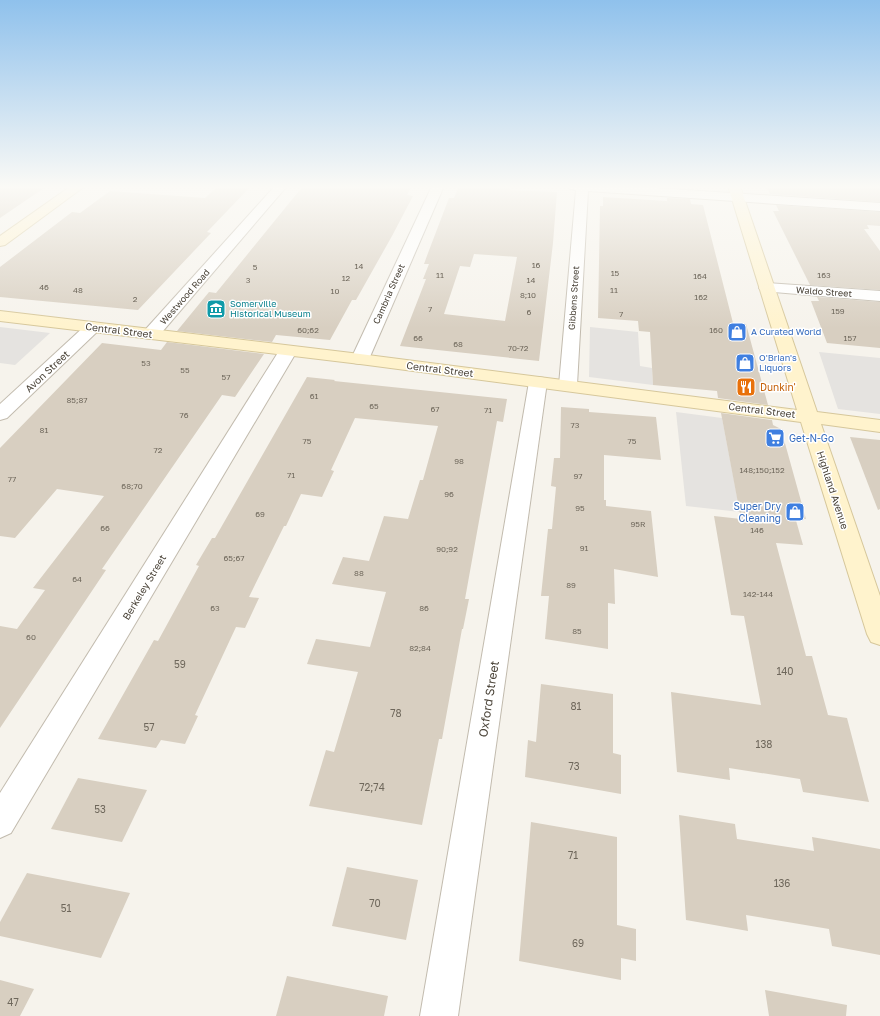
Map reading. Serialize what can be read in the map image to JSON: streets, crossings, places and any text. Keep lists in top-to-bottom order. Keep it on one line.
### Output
{"streets":{"main road":["Central Street","Highland Avenue"],"street":["Waldo Street","Cambria Street","Westwood Road","Gibbens Street","Avon Street","Berkeley Street","Oxford Street"]},"crossings":[["Waldo Street","Highland Avenue"],["Cambria Street","Central Street"],["Westwood Road","Central Street"],["Gibbens Street","Central Street"],["Central Street","Avon Street"],["Central Street","Highland Avenue"],["Central Street","Berkeley Street"],["Central Street","Oxford Street"]],"places":{"museum":["Somerville Historical Museum"],"shop":["A Curated World","O'Brian's Liquors","Super Dry Cleaning"],"restaurant":["Dunkin'"],"supermarket":["Get-N-Go"]},"house_numbers":["16","14","5","15","11","163","164","12","3","14","46","48","11","10","8;10","162","2","7","159","6","7","60;62","160","66","157","68","70-72","53","55","57","61","85;87","65","67","71","76","73","81","75","75","72","98","148;150;152","71","97","77","68;70","96","95","69","95R","66","146","91","90;92","65;67","88","64","89","142-144","63","86","85","60","82;84","59","140","81","78","57","138","73","72;74","53","71","136","70","51","69","47"]}
